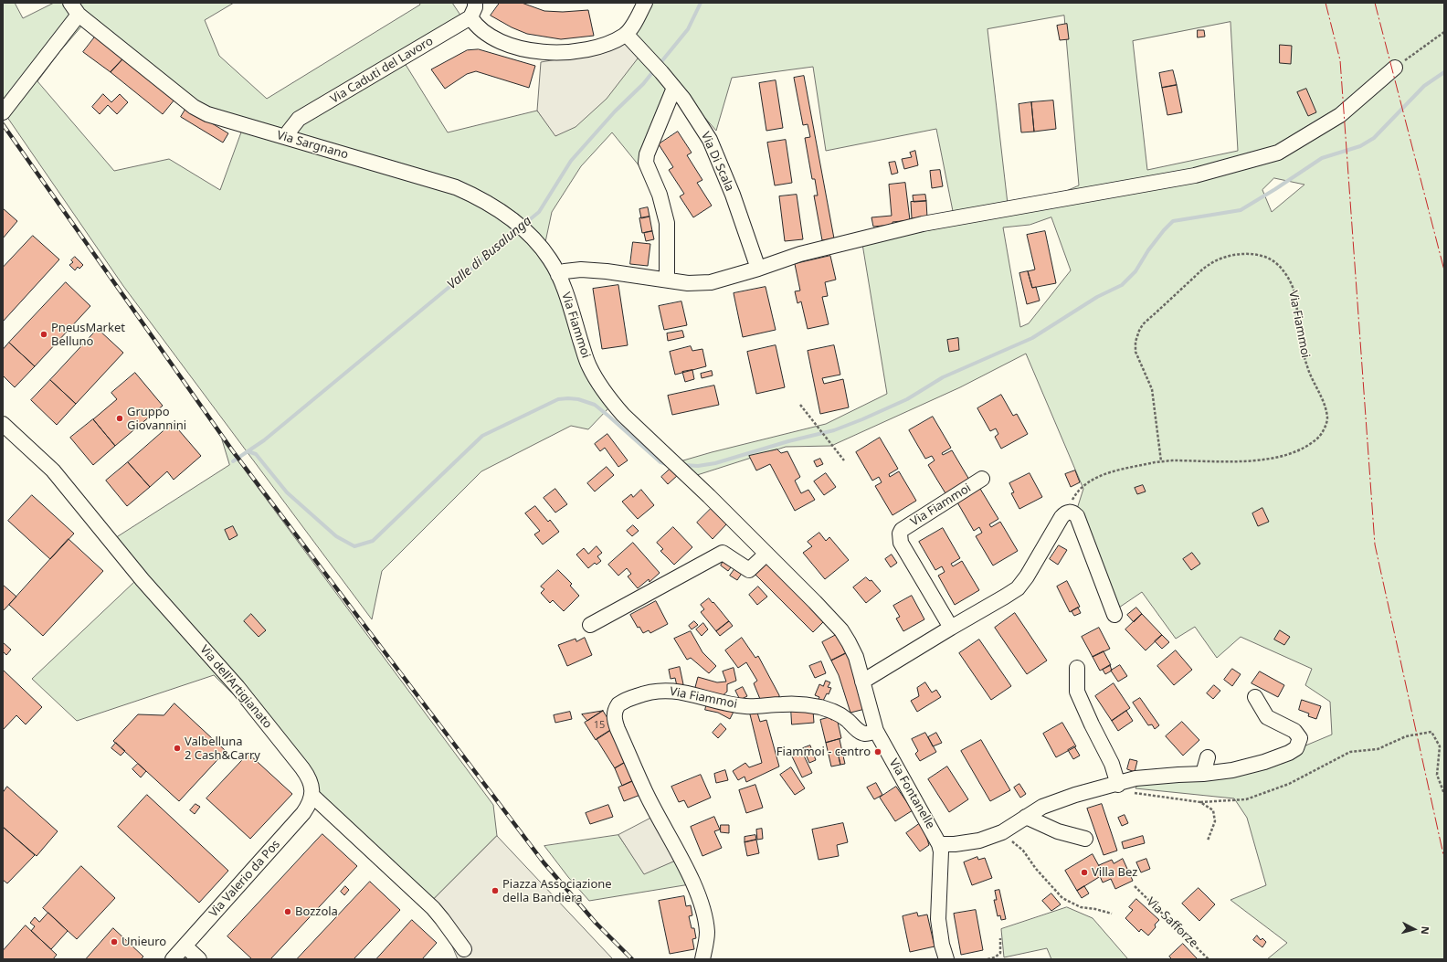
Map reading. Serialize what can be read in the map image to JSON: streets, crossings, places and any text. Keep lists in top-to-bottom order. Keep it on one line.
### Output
{"streets":{"street":["Via Caduti del Lavoro","Via Sargnano","Via Di Scala","Via Fiammoi","Via dell'Artigianato","Via Fontanelle","Via Valerio da Pos"],"path":["Via Safforze"]},"crossings":[["Via Caduti del Lavoro","Via Sargnano"],["Via Sargnano","Via Fiammoi"],["Via Fiammoi","Via Fontanelle"],["Via dell'Artigianato","Via Valerio da Pos"]],"water":["Valle di Busalunga"],"places":["PneusMarket Belluno","Gruppo Giovannini","Valbelluna 2 Cash&Carry","Fiammoi - centro","Villa Bez","Piazza Associazione della Bandiera","Bozzola","Unieuro"],"house_numbers":["15"],"north":"right"}
